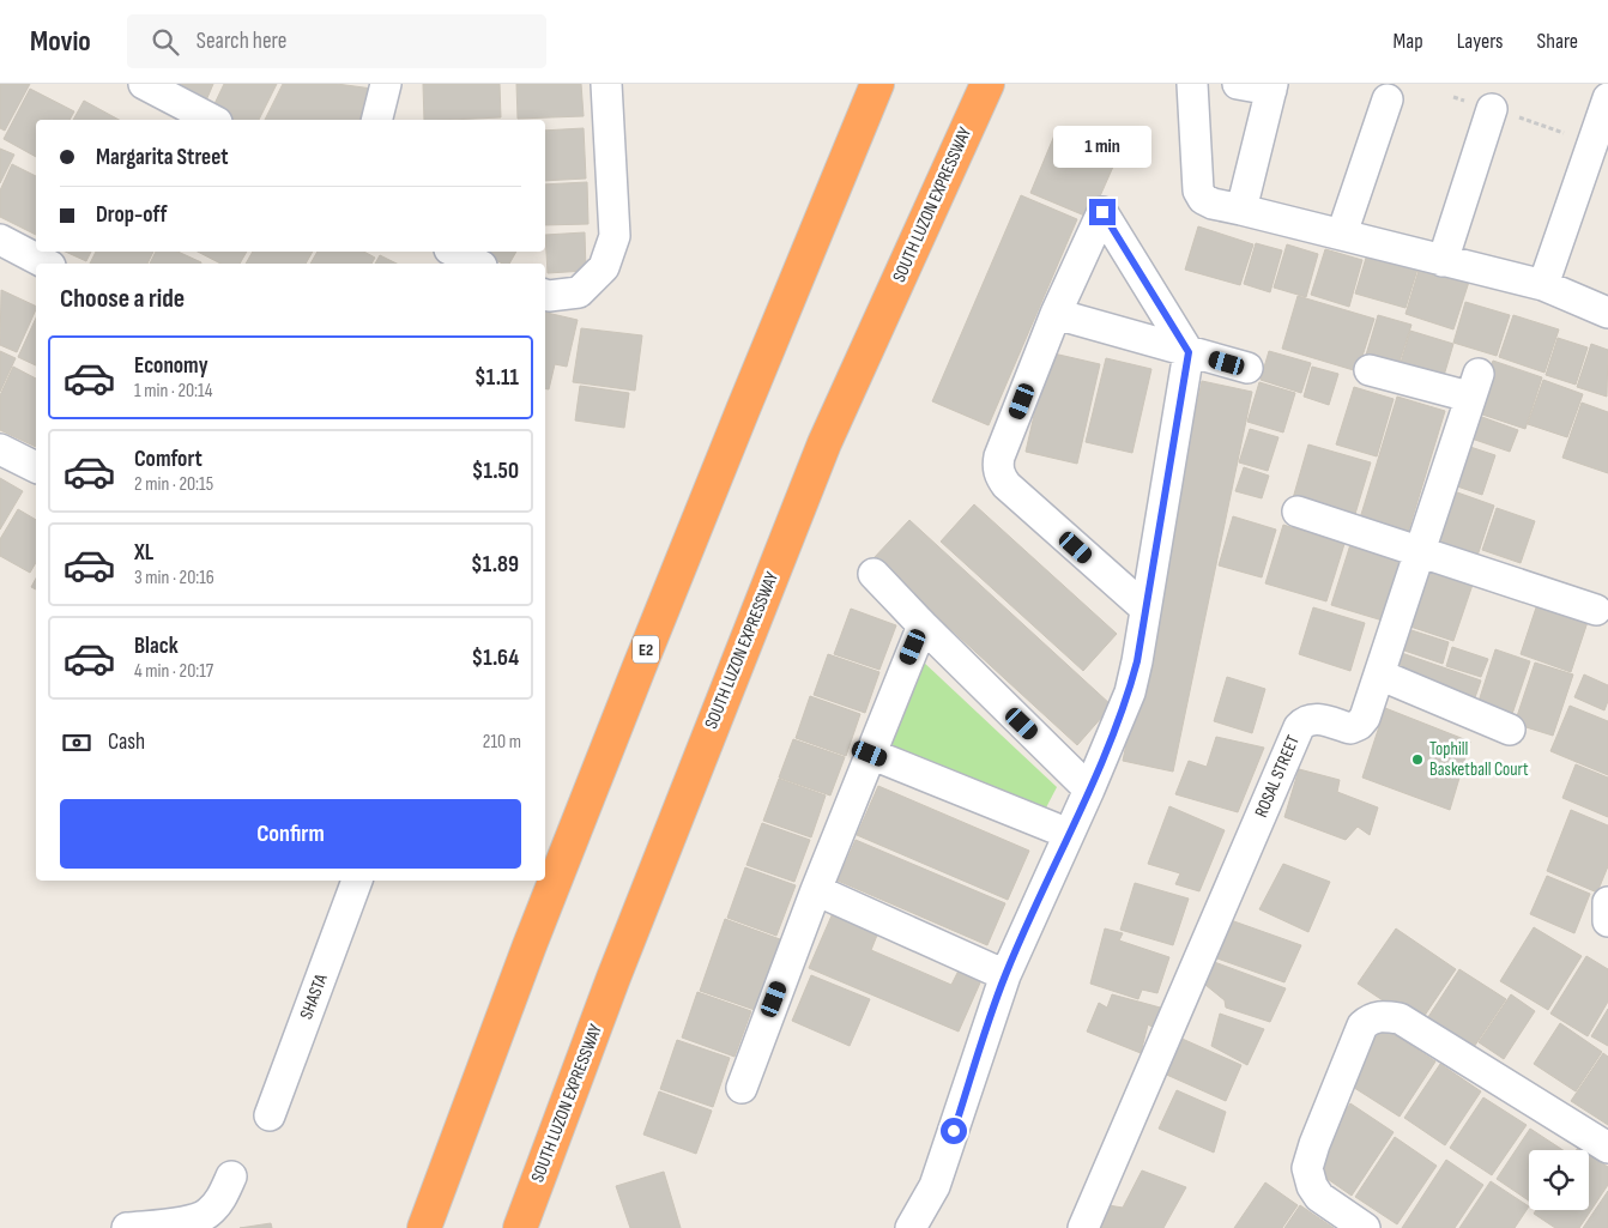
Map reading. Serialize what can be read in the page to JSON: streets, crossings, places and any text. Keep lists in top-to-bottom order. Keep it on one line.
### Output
{"streets":{"highway":["SOUTH LUZON EXPRESSWAY","E2"],"street":["ROSAL STREET","SHASTA"]},"places":["Tophill Basketball Court"],"page":{"header":"Movio","search":"Search here","nav":["Map","Layers","Share"],"banner":["Margarita Street","Drop-off"],"bubble":"1 min","heading":"Choose a ride","list":[{"name":"Economy","note":"1 min · 20:14","value":"$1.11"},{"name":"Comfort","note":"2 min · 20:15","value":"$1.50"},{"name":"XL","note":"3 min · 20:16","value":"$1.89"},{"name":"Black","note":"4 min · 20:17","value":"$1.64"}],"pay":["Cash","210 m"],"buttons":"Confirm"}}
